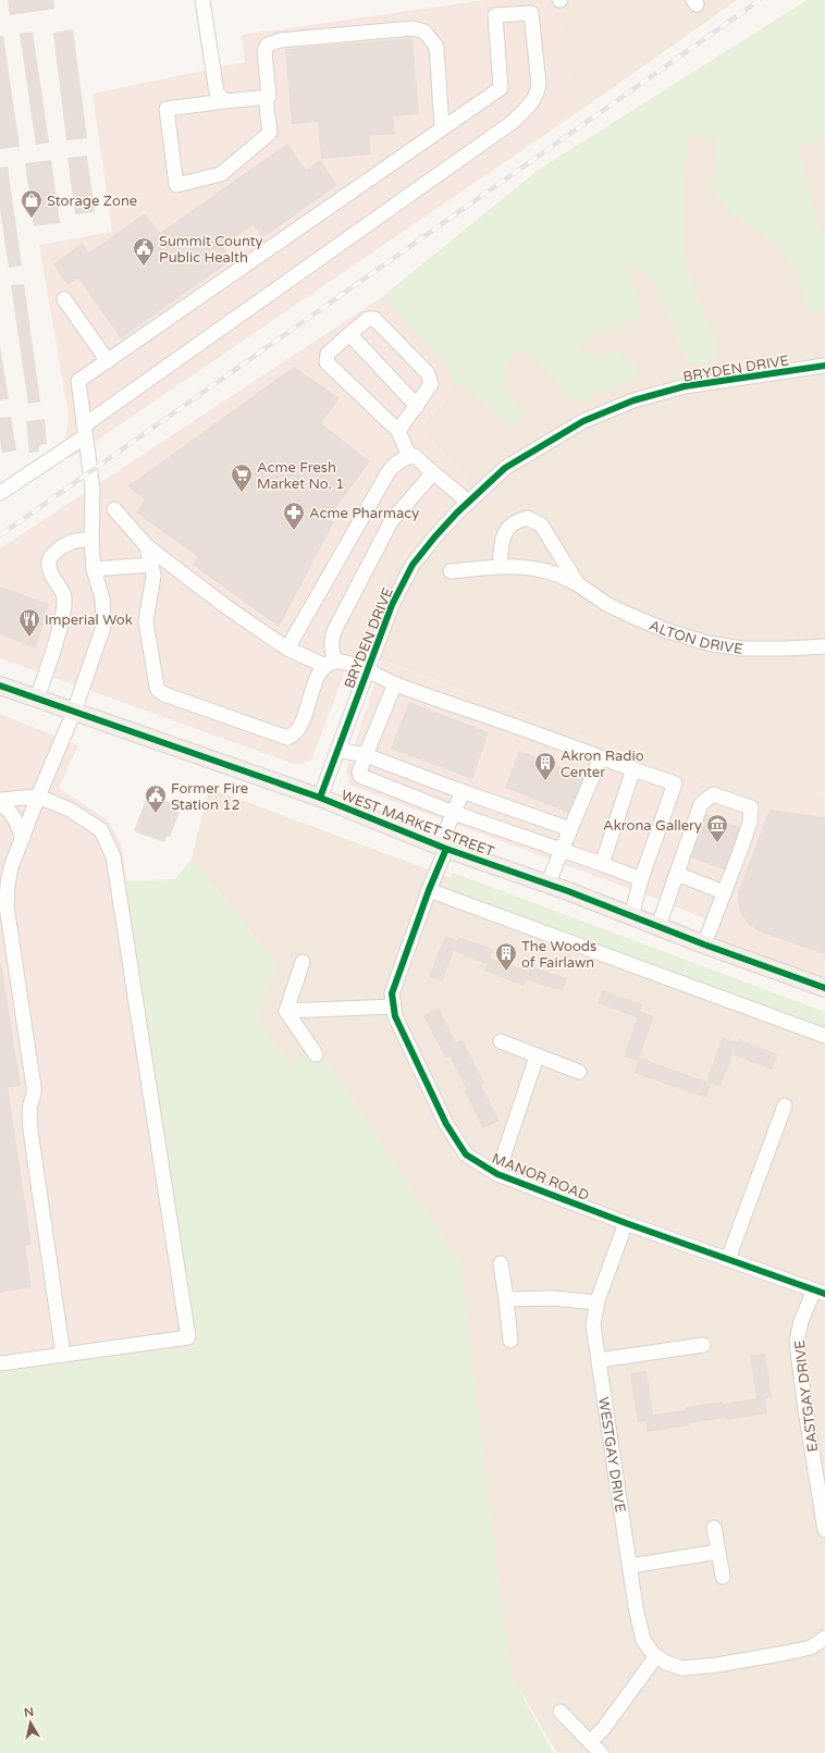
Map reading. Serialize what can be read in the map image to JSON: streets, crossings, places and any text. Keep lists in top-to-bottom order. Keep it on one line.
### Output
{"streets":{"main road":["WEST MARKET STREET"],"street":["BRYDEN DRIVE","ALTON DRIVE","MANOR ROAD","EASTGAY DRIVE","WESTGAY DRIVE"]},"crossings":[["BRYDEN DRIVE","WEST MARKET STREET"],["WEST MARKET STREET","MANOR ROAD"],["MANOR ROAD","EASTGAY DRIVE"],["MANOR ROAD","WESTGAY DRIVE"]],"places":{"shop":["Storage Zone"],"public building":["Summit County Public Health","Former Fire Station 12"],"supermarket":["Acme Fresh Market No. 1"],"pharmacy":["Acme Pharmacy"],"restaurant":["Imperial Wok"],"building":["Akron Radio Center","The Woods of Fairlawn"],"museum":["Akrona Gallery"]},"north":"top"}
